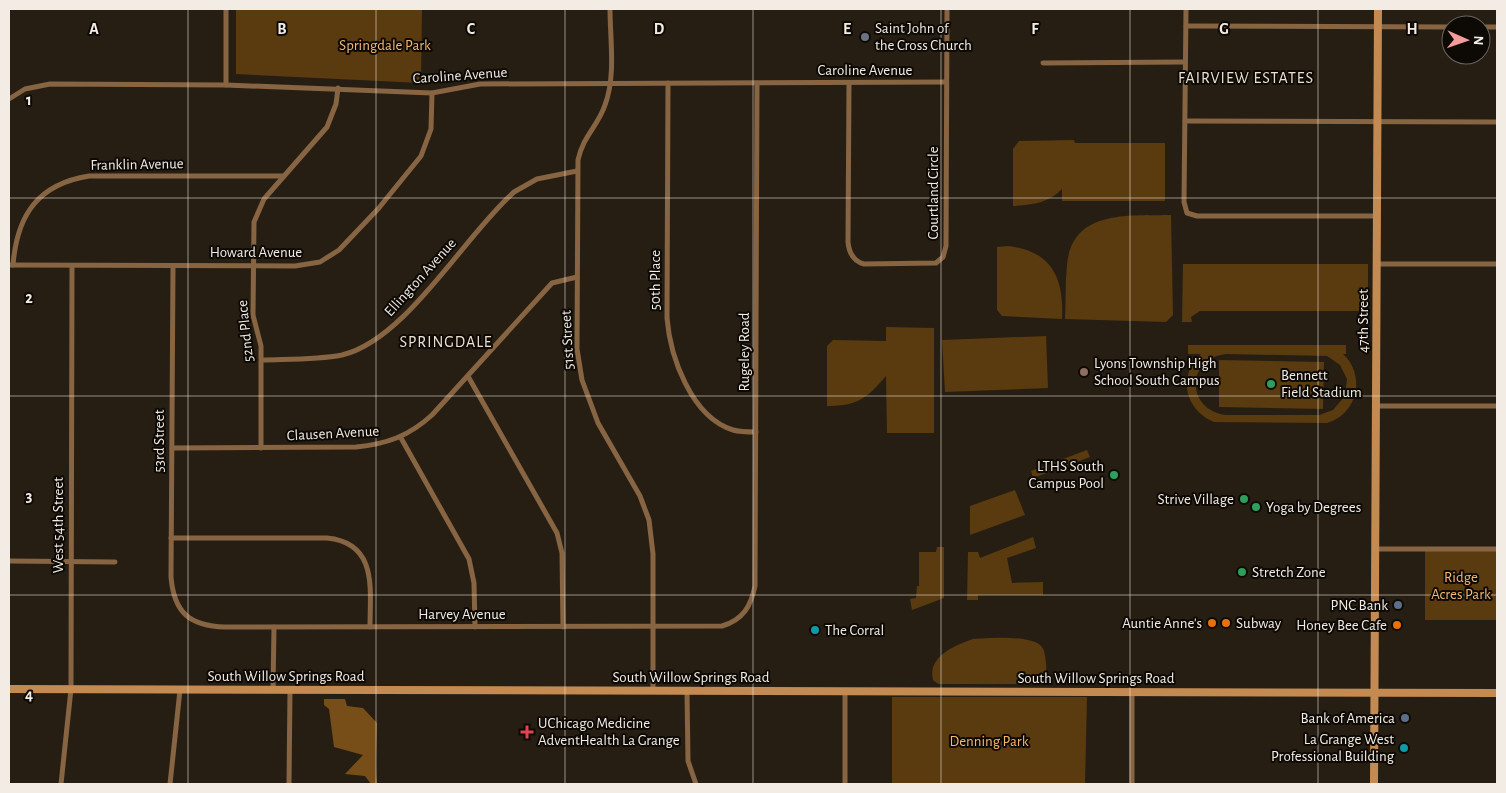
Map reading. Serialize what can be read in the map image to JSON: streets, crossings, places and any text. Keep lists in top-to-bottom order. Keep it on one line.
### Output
{"streets":{"street":["Caroline Avenue","Franklin Avenue","Courtland Circle","Howard Avenue","Ellington Avenue","50th Place","47th Street","52nd Place","51st Street","Rugeley Road","Clausen Avenue","53rd Street","West 54th Street","Harvey Avenue","South Willow Springs Road"]},"crossings":[["Caroline Avenue","Courtland Circle"],["Caroline Avenue","Howard Avenue"],["Caroline Avenue","50th Place"],["Caroline Avenue","52nd Place"],["Caroline Avenue","51st Street"],["Caroline Avenue","Rugeley Road"],["Franklin Avenue","Howard Avenue"],["Franklin Avenue","52nd Place"],["Howard Avenue","52nd Place"],["Howard Avenue","53rd Street"],["Howard Avenue","West 54th Street"],["Ellington Avenue","52nd Place"],["Ellington Avenue","51st Street"],["50th Place","Rugeley Road"],["47th Street","South Willow Springs Road"],["52nd Place","Clausen Avenue"],["51st Street","Clausen Avenue"],["51st Street","Harvey Avenue"],["51st Street","South Willow Springs Road"],["Rugeley Road","Harvey Avenue"],["Clausen Avenue","53rd Street"],["53rd Street","Harvey Avenue"],["West 54th Street","South Willow Springs Road"]],"districts":["FAIRVIEW ESTATES","SPRINGDALE"],"parks":["Springdale Park","Ridge Acres Park","Denning Park"],"places":{"other":["Saint John of the Cross Church","Lyons Township High School South Campus","Bennett Field Stadium","LTHS South Campus Pool","Strive Village","Yoga by Degrees","Stretch Zone","PNC Bank","Auntie Anne's","Subway","Honey Bee Cafe","The Corral","Bank of America","La Grange West Professional Building"],"health":["UChicago Medicine AdventHealth La Grange"]},"north":"right","grid":{"columns":["A","B","C","D","E","F","G","H"],"rows":["1","2","3","4"]}}
